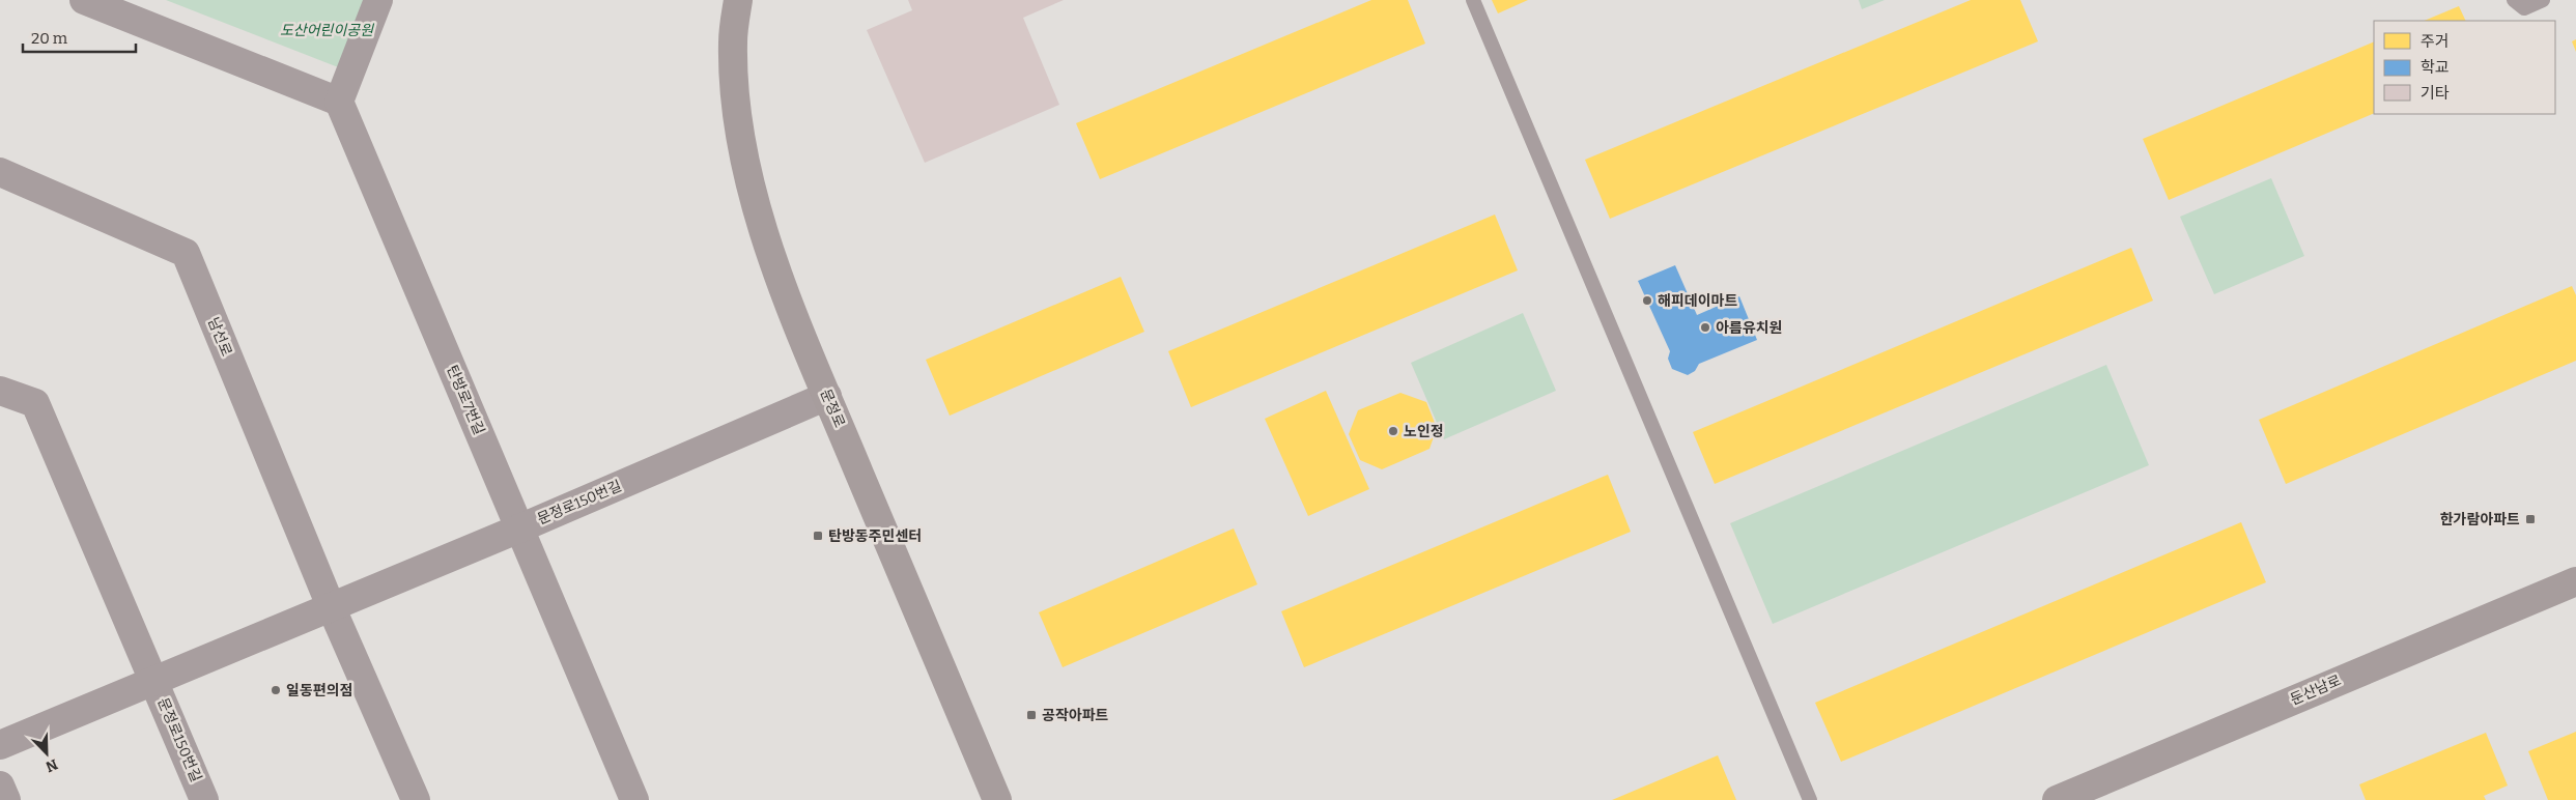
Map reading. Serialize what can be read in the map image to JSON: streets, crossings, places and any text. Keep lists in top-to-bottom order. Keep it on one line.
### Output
{"streets":{"main road":["문정로","둔산남로"],"street":["남선로","탄방로7번길","문정로150번길"]},"crossings":[["남선로","문정로150번길"],["탄방로7번길","문정로150번길"],["문정로","문정로150번길"]],"parks":["도산어린이공원"],"places":{"other":["해피데이마트","아름유치원","노인정","일동편의점"],"transit":["한가람아파트","탄방동주민센터","공작아파트"]},"legend":["주거","학교","기타"],"scale_bar":"20 m","north":"bottom right"}
